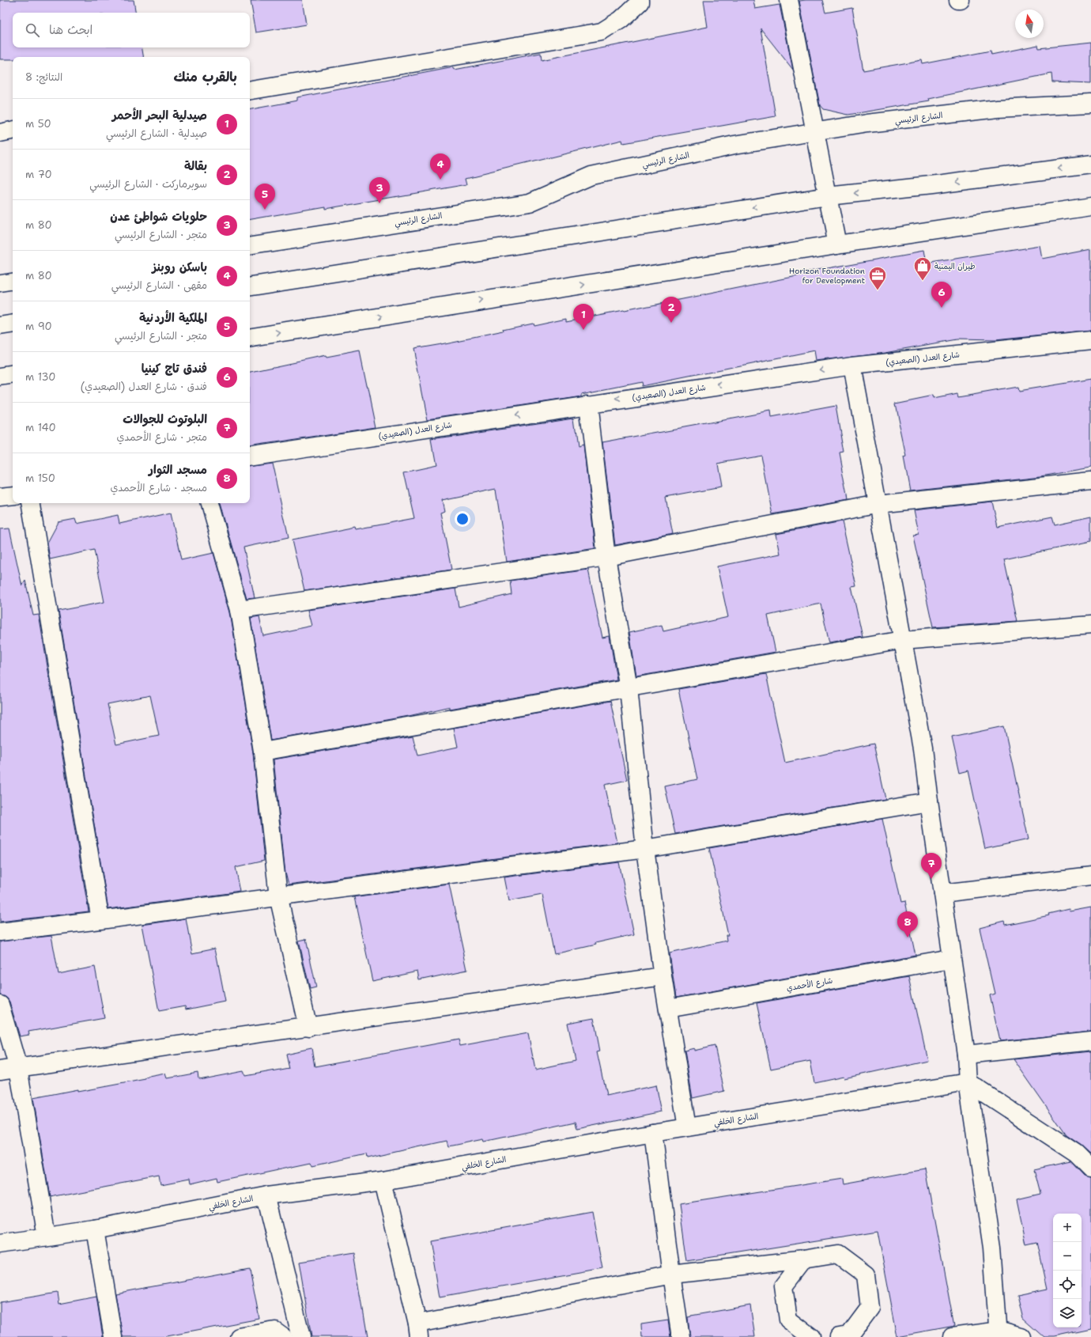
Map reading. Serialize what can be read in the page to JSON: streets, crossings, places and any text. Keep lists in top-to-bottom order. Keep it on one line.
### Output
{"streets":{"street":["الشارع الرئيسي","شارع العدل (الصعيدي)","شارع الأحمدي","الشارع الخلفي"]},"places":{"shop":["طيران اليمنية"],"office":["Horizon Foundation for Development"]},"north":"top","page":{"search":"ابحث هنا","heading":["بالقرب منك","النتائج: 8"],"list":[{"mark":"1","name":"صيدلية البحر الأحمر","note":"صيدلية · الشارع الرئيسي","value":"50 m"},{"mark":"2","name":"بقالة","note":"سوبرماركت · الشارع الرئيسي","value":"70 m"},{"mark":"3","name":"حلويات شواطئ عدن","note":"متجر · الشارع الرئيسي","value":"80 m"},{"mark":"4","name":"باسكن روبنز","note":"مقهى · الشارع الرئيسي","value":"80 m"},{"mark":"5","name":"الملكية الأردنية","note":"متجر · الشارع الرئيسي","value":"90 m"},{"mark":"6","name":"فندق تاج كينيا","note":"فندق · شارع العدل (الصعيدي)","value":"130 m"},{"mark":"7","name":"البلوتوث للجوالات","note":"متجر · شارع الأحمدي","value":"140 m"},{"mark":"8","name":"مسجد الثوار","note":"مسجد · شارع الأحمدي","value":"150 m"}],"pins":["4","3","5","6","2","1","7","8"],"map_buttons":["+","−"]}}
